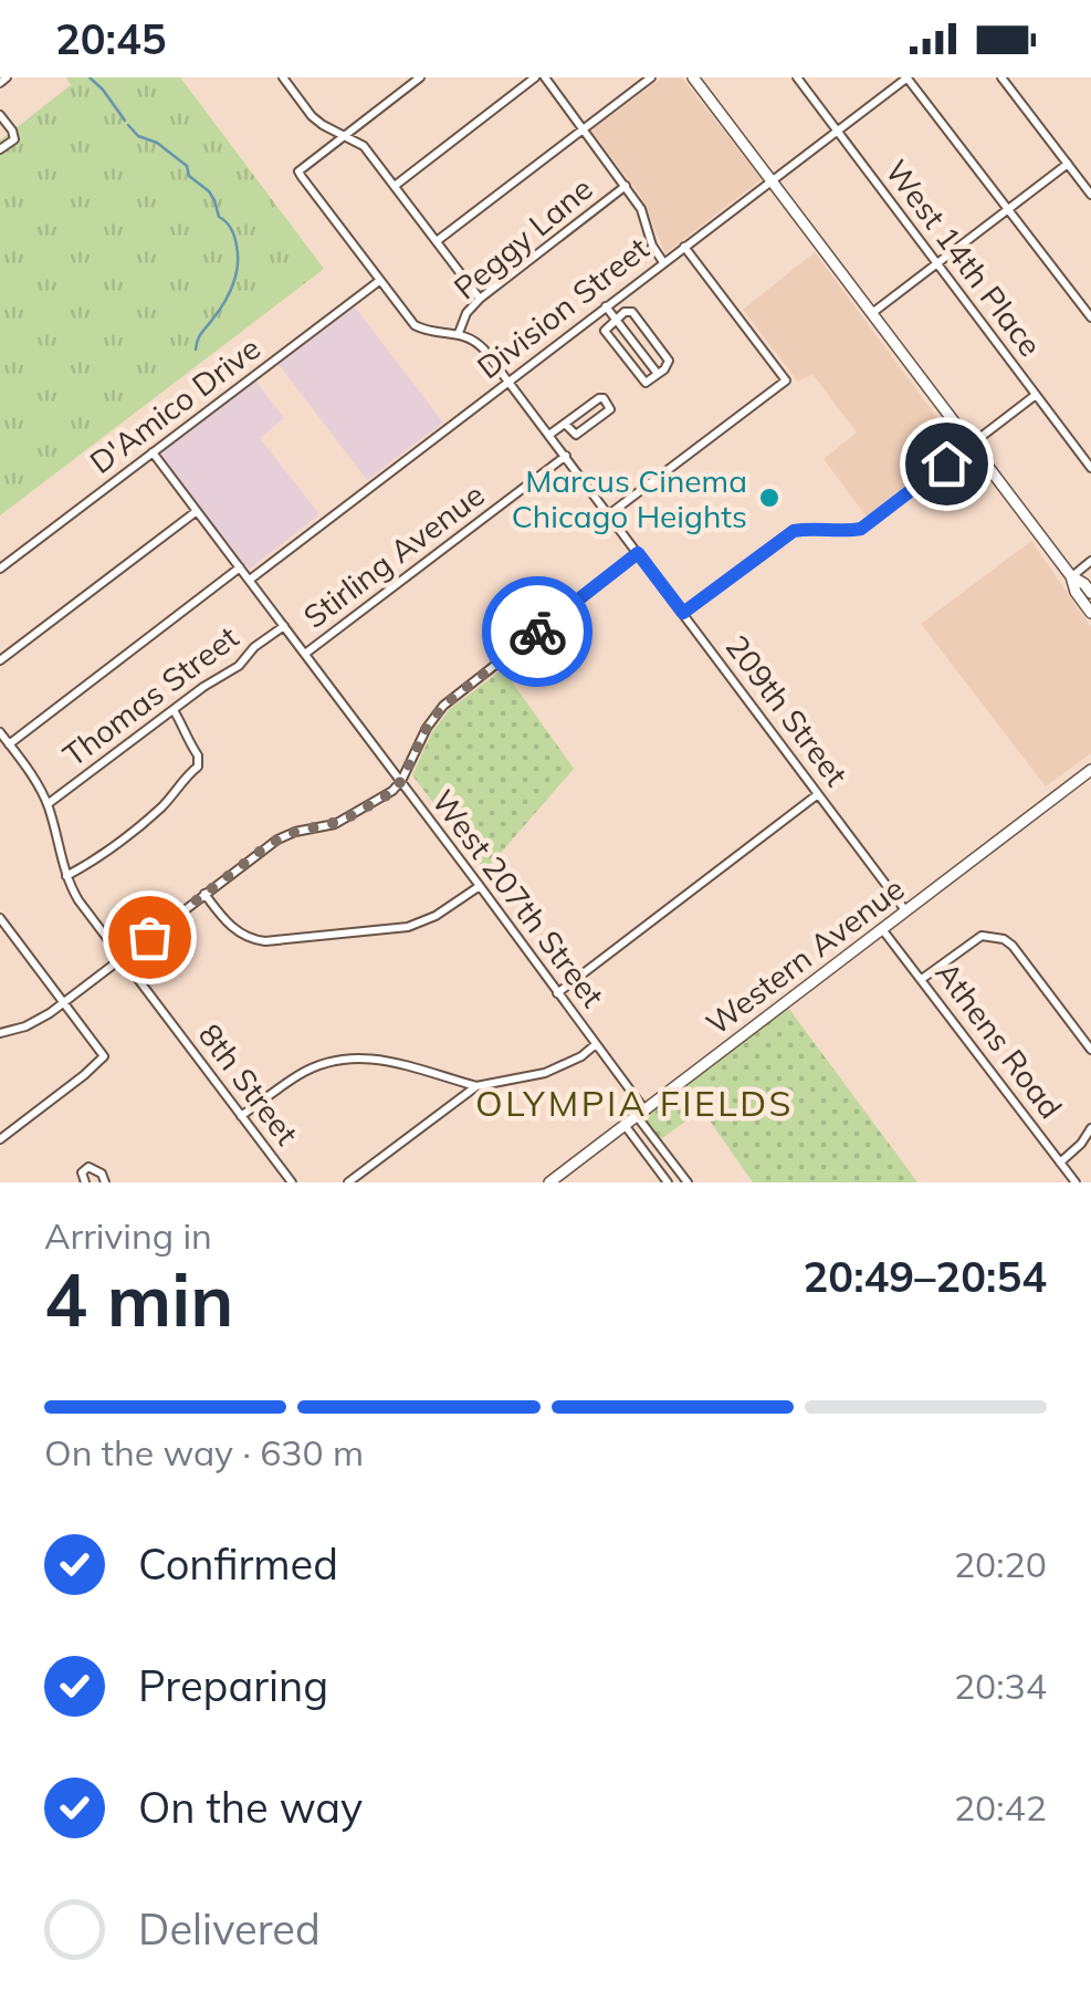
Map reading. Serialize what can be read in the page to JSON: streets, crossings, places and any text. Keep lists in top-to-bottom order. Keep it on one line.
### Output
{"streets":{"main road":["Western Avenue"],"street":["Peggy Lane","West 14th Place","Division Street","D'Amico Drive","Stirling Avenue","Thomas Street","209th Street","West 207th Street","Athens Road","8th Street"]},"crossings":[["Peggy Lane","209th Street"],["West 14th Place","Division Street"],["Division Street","209th Street"],["Division Street","West 207th Street"],["D'Amico Drive","West 207th Street"],["Stirling Avenue","209th Street"],["Stirling Avenue","West 207th Street"],["Thomas Street","West 207th Street"],["Thomas Street","8th Street"],["209th Street","Western Avenue"],["West 207th Street","Western Avenue"],["Western Avenue","Athens Road"]],"districts":["OLYMPIA FIELDS"],"places":["Marcus Cinema Chicago Heights"],"page":{"status":"20:45","heading":["4 min","Arriving in","20:49–20:54"],"bar":"On the way · 630 m","list":[["Confirmed","20:20"],["Preparing","20:34"],["On the way","20:42"],"Delivered"]}}
